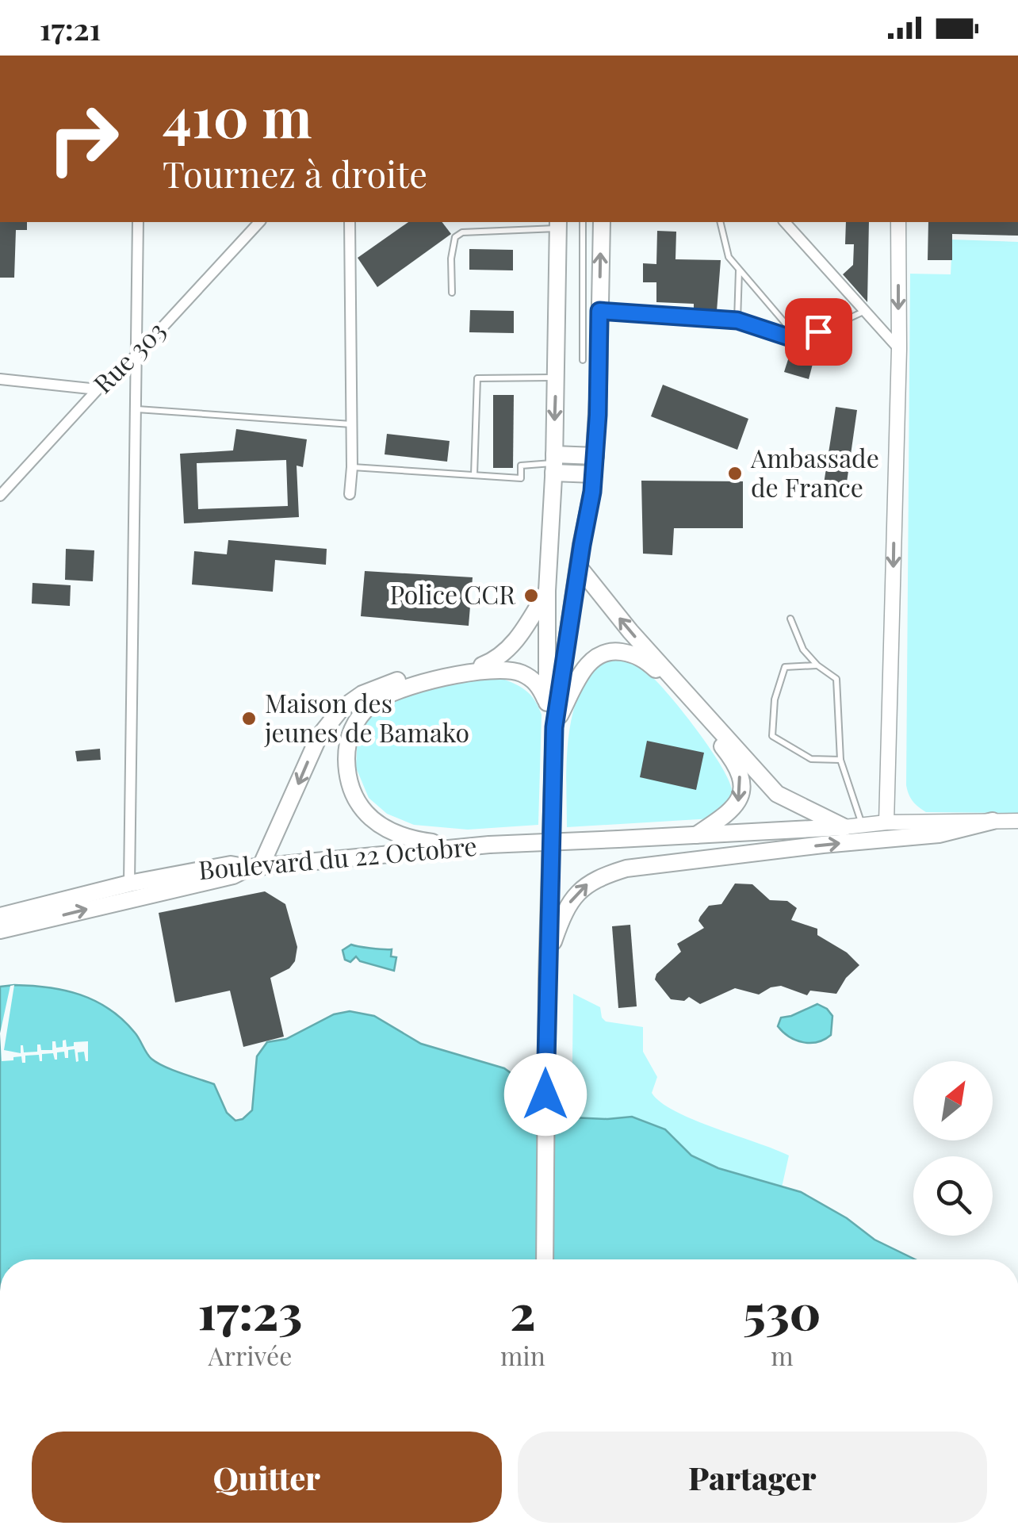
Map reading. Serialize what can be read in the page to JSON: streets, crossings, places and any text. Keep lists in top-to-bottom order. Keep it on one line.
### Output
{"streets":{"main road":["Boulevard du 22 Octobre"],"street":["Rue 303"]},"places":["Ambassade de France","Police CCR","Maison des jeunes de Bamako"],"north":"top right","page":{"status":"17:21","turn":["410 m","Tournez à droite"],"eta":["17:23","Arrivée","2","min","530","m"],"buttons":["Quitter","Partager"]}}
